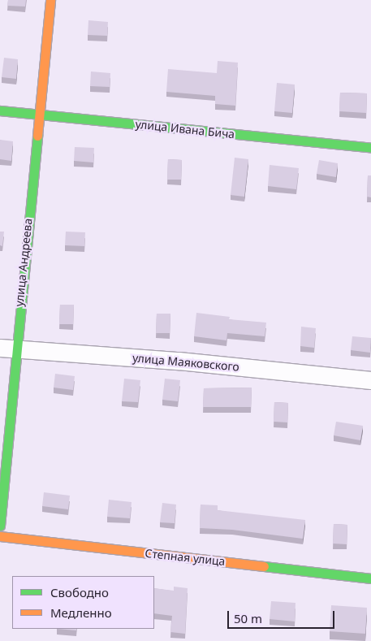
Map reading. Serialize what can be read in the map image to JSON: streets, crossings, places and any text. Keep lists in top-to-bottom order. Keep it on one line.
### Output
{"streets":{"street":["улица Ивана Бича","улица Андреева","улица Маяковского","Степная улица"]},"crossings":[["улица Ивана Бича","улица Андреева"],["улица Андреева","улица Маяковского"]],"legend":["Свободно","Медленно"],"scale_bar":"50 m"}
